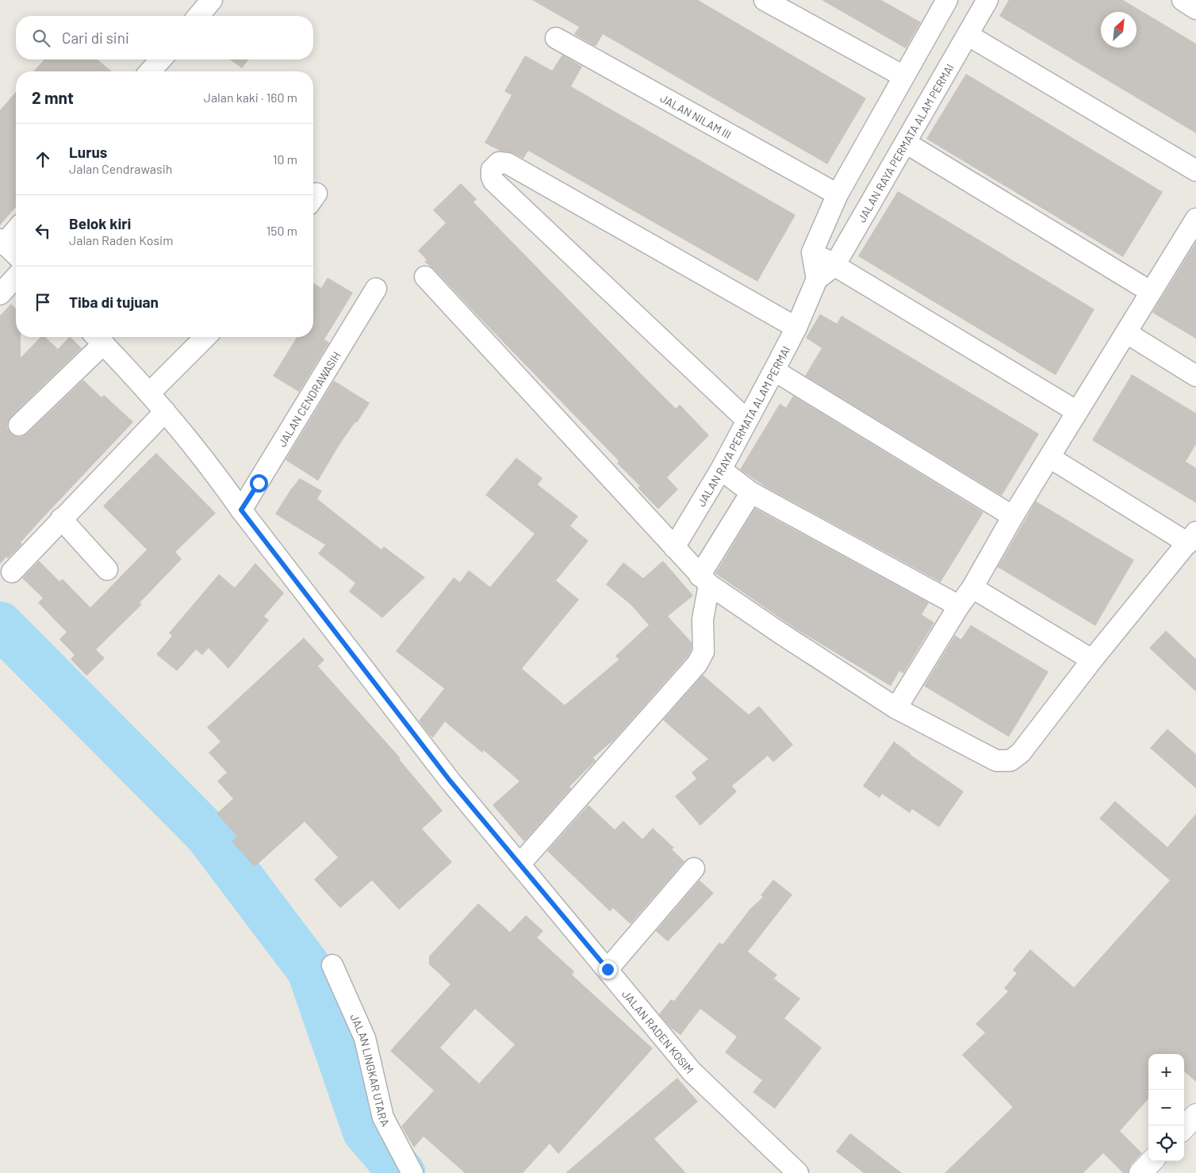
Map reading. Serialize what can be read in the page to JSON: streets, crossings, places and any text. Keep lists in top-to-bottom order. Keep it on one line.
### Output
{"streets":{"street":["JALAN NILAM III","JALAN RAYA PERMATA ALAM PERMAI","JALAN CENDRAWASIH","JALAN RADEN KOSIM","JALAN LINGKAR UTARA"]},"crossings":[["JALAN CENDRAWASIH","JALAN RADEN KOSIM"]],"north":"top right","page":{"search":"Cari di sini","heading":["2 mnt","Jalan kaki · 160 m"],"list":[["Lurus","Jalan Cendrawasih","10 m"],["Belok kiri","Jalan Raden Kosim","150 m"],"Tiba di tujuan"],"map_buttons":["+","−"]}}
